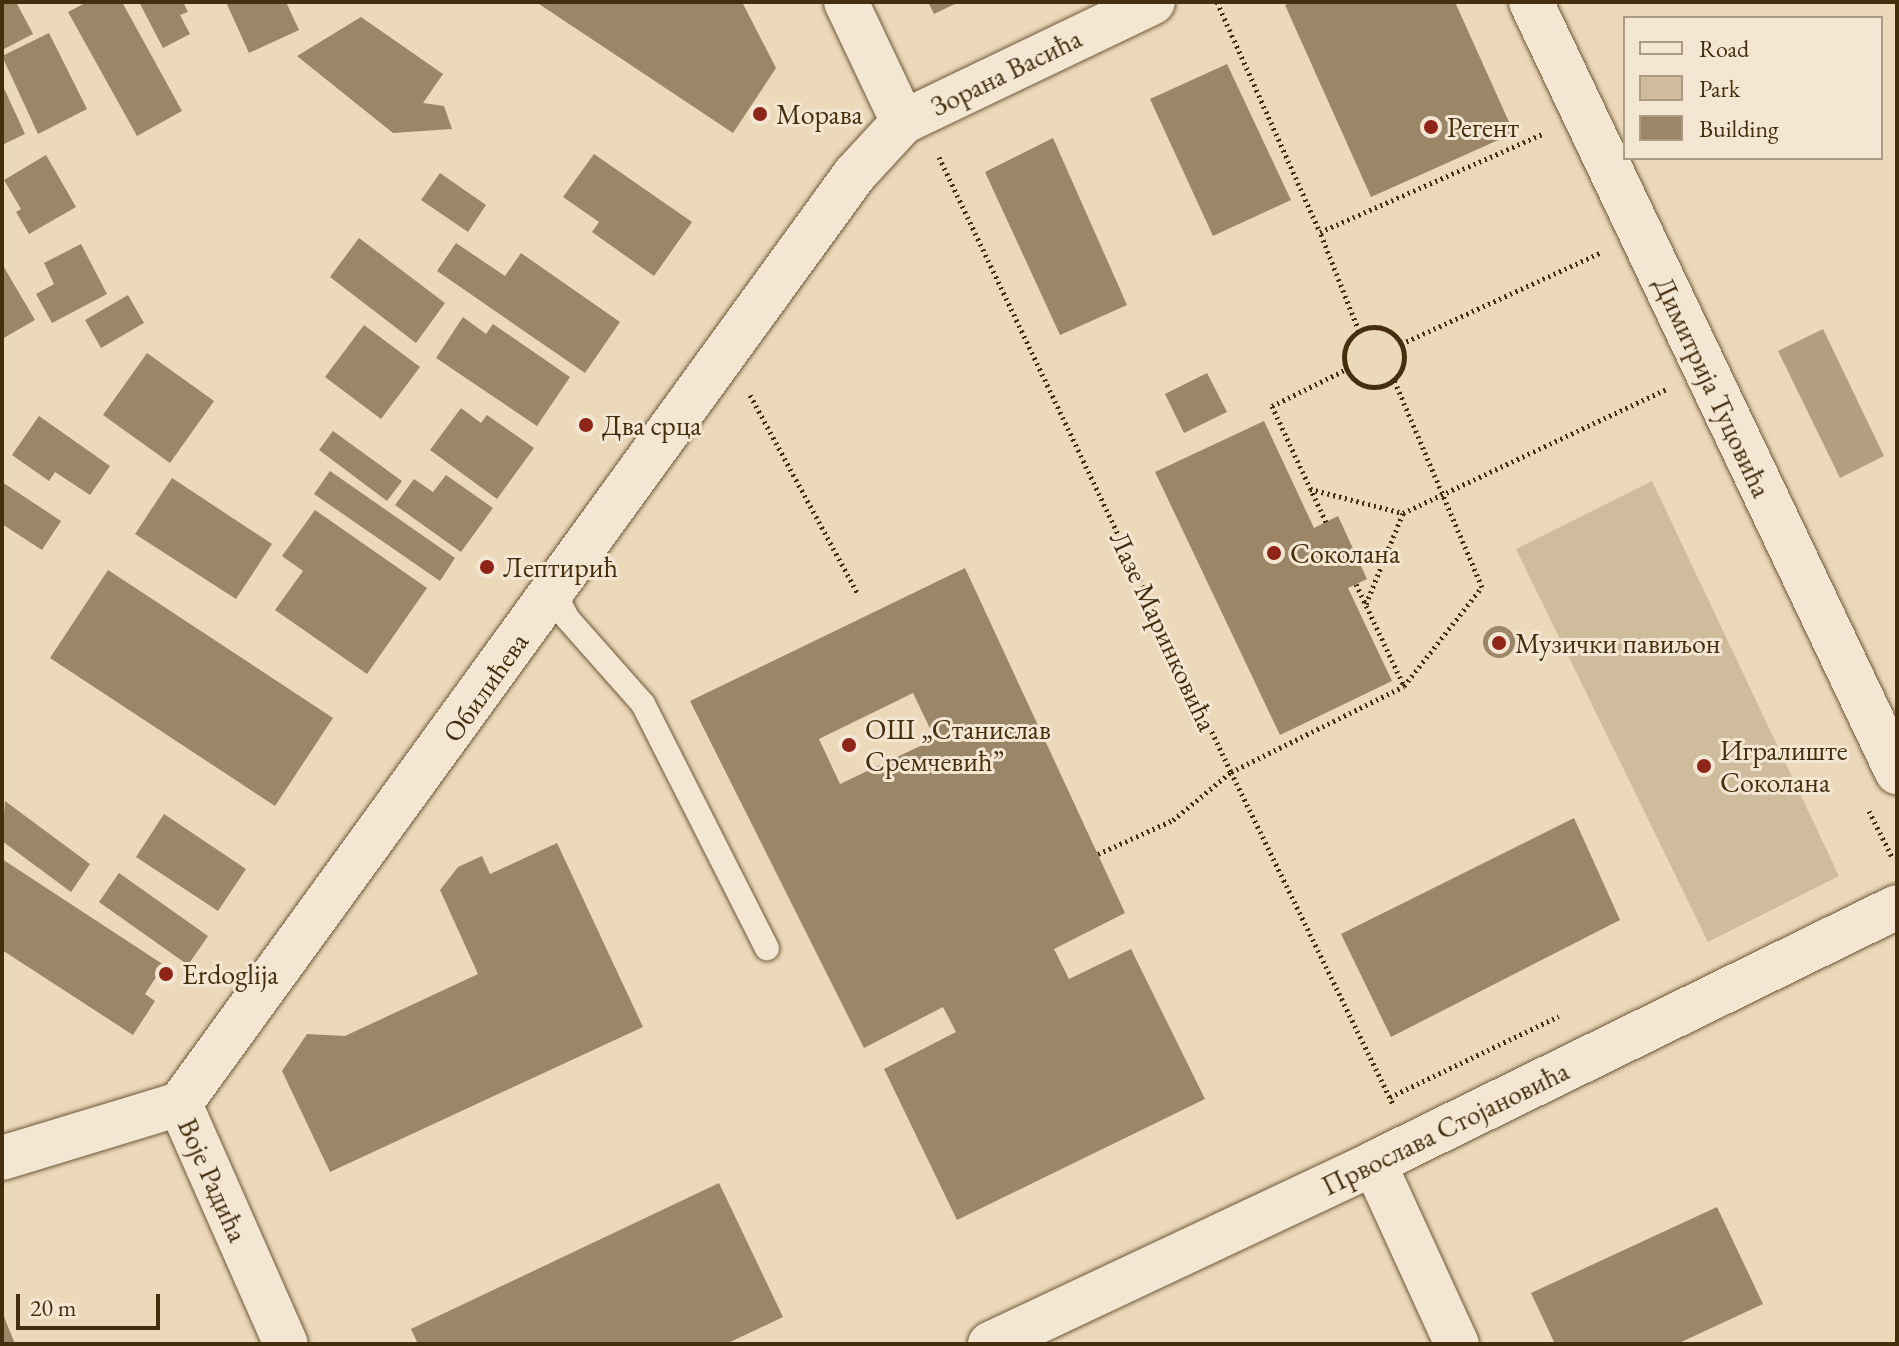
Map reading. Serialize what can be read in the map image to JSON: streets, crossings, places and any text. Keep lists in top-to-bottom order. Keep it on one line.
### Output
{"streets":{"street":["Зорана Васића","Димитрија Туцовића","Обилићева","Првослава Стојановића","Воје Радића"],"path":["Лазе Маринковића"]},"crossings":[["Зорана Васића","Лазе Маринковића"],["Зорана Васића","Обилићева"],["Лазе Маринковића","Обилићева"],["Лазе Маринковића","Првослава Стојановића"],["Обилићева","Воје Радића"]],"places":["Морава","Регент","Два срца","Соколана","Лептирић","Музички павиљон","ОШ „Станислав Сремчевић”","Игралиште Соколана","Erdoglija"],"legend":["Road","Park","Building"],"scale_bar":"20 m"}
